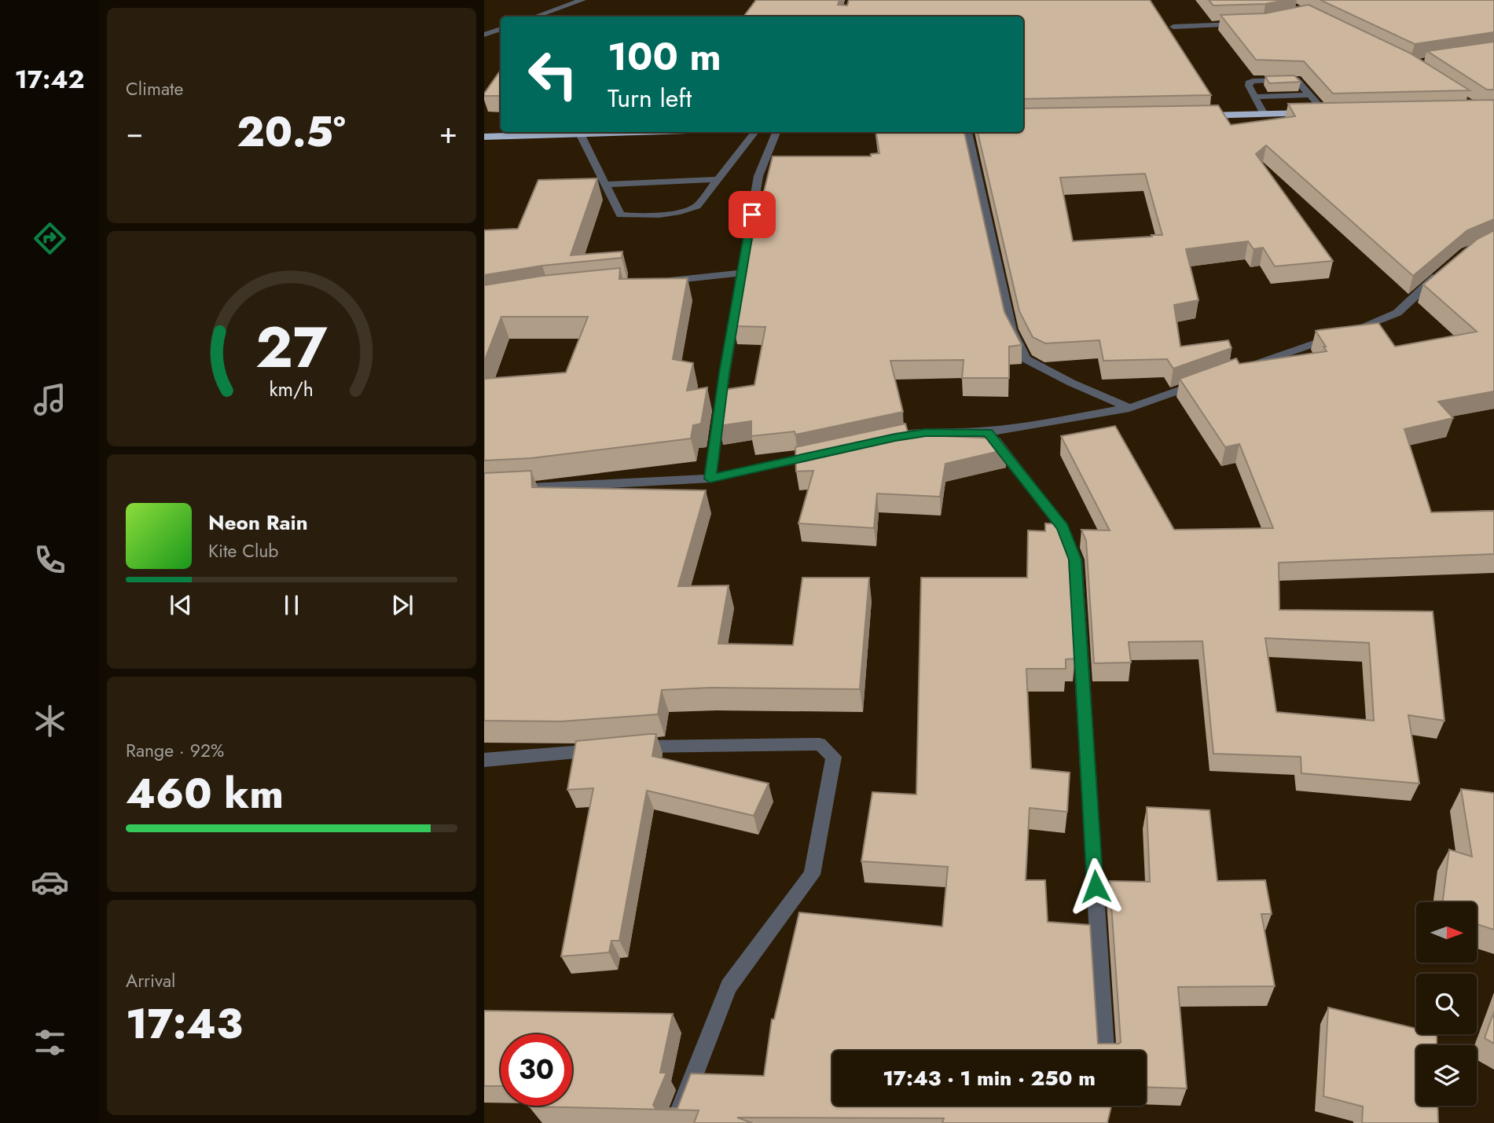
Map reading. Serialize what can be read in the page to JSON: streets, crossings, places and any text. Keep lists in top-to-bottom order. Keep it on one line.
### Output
{"north":"right","page":{"tabs":"17:42","tile":["Climate",["Range · 92%","460 km"],["Arrival","17:43"]],"turn":["100 m","Turn left"],"heat":["−","20.5°","+"],"song":["Neon Rain","Kite Club"],"limit":"30","trip":"17:43 · 1 min · 250 m","gauge":["27","km/h"]}}
